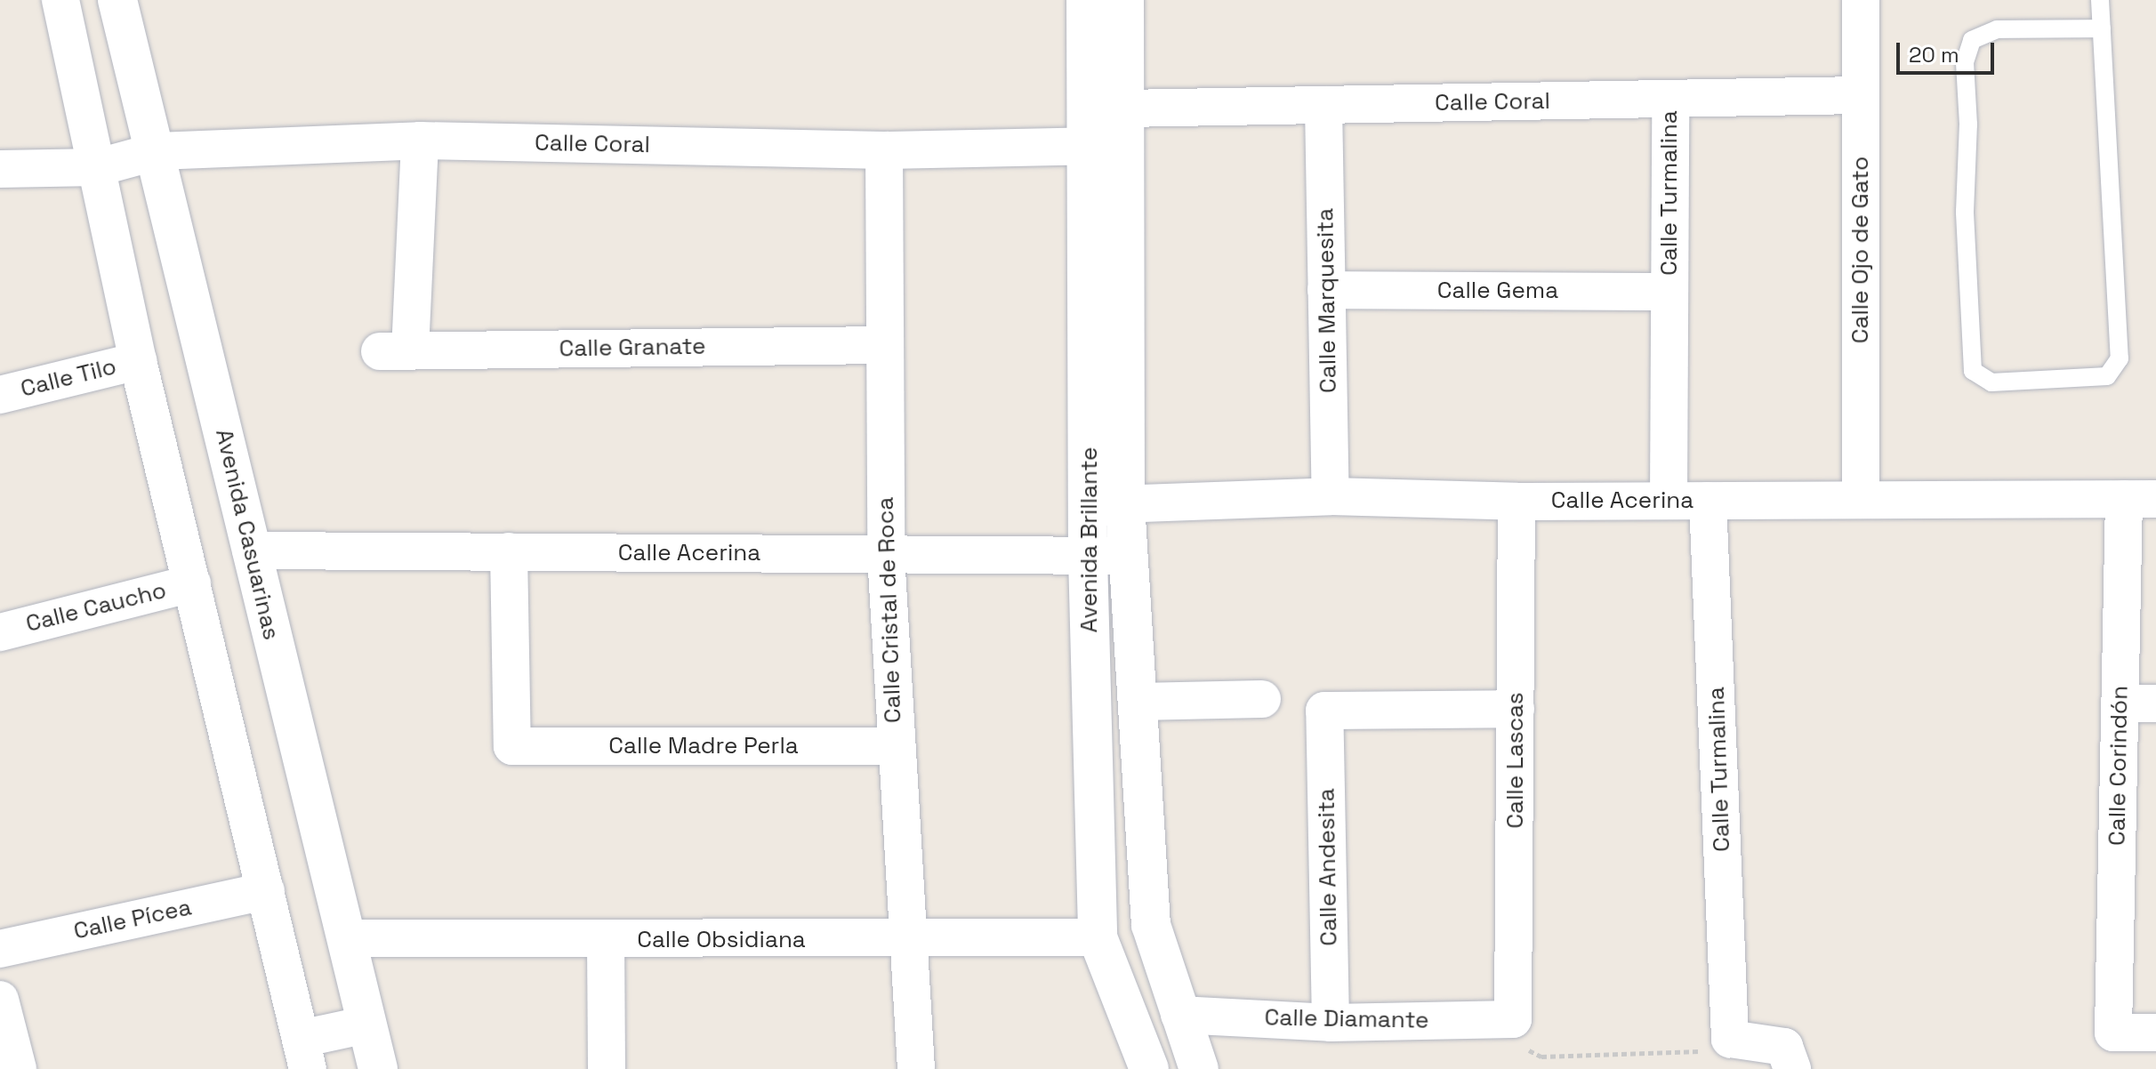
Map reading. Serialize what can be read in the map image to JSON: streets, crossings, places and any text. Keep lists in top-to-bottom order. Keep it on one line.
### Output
{"streets":{"main road":["Avenida Casuarinas","Avenida Brillante"],"street":["Calle Coral","Calle Turmalina","Calle Ojo de Gato","Calle Gema","Calle Marquesita","Calle Granate","Calle Tilo","Calle Acerina","Calle Caucho","Calle Cristal de Roca","Calle Madre Perla","Calle Lascas","Calle Corindón","Calle Andesita","Calle Pícea","Calle Obsidiana","Calle Diamante"]},"crossings":[["Calle Coral","Calle Turmalina"],["Calle Coral","Calle Ojo de Gato"],["Calle Coral","Calle Marquesita"],["Calle Coral","Calle Granate"],["Calle Coral","Avenida Casuarinas"],["Calle Coral","Avenida Brillante"],["Calle Coral","Calle Cristal de Roca"],["Calle Turmalina","Calle Gema"],["Calle Turmalina","Calle Acerina"],["Calle Ojo de Gato","Calle Acerina"],["Calle Gema","Calle Marquesita"],["Calle Marquesita","Calle Acerina"],["Calle Granate","Calle Cristal de Roca"],["Calle Acerina","Avenida Casuarinas"],["Calle Acerina","Avenida Brillante"],["Calle Acerina","Calle Cristal de Roca"],["Calle Acerina","Calle Madre Perla"],["Calle Acerina","Calle Lascas"],["Calle Acerina","Calle Corindón"],["Avenida Casuarinas","Calle Obsidiana"],["Avenida Brillante","Calle Obsidiana"],["Avenida Brillante","Calle Diamante"],["Calle Cristal de Roca","Calle Madre Perla"],["Calle Cristal de Roca","Calle Obsidiana"],["Calle Lascas","Calle Andesita"],["Calle Lascas","Calle Diamante"],["Calle Andesita","Calle Diamante"]],"scale_bar":"20 m"}
